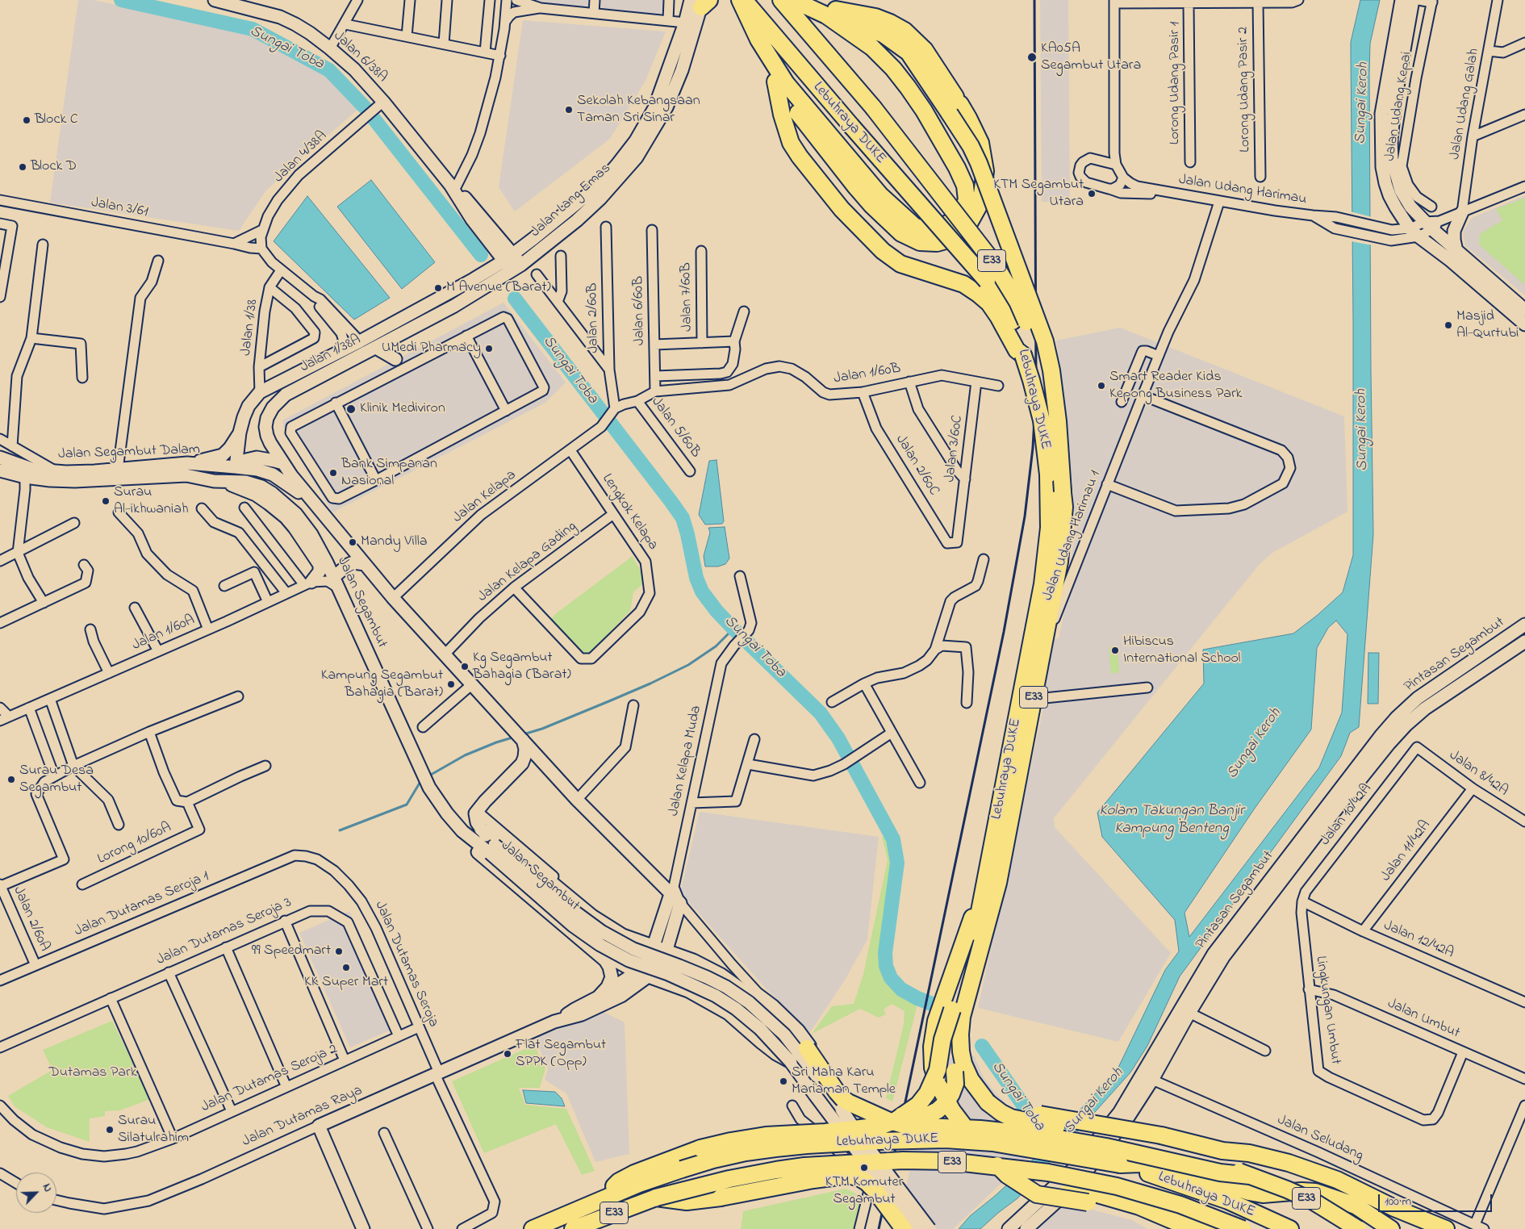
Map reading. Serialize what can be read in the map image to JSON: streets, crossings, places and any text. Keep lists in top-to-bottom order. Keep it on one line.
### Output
{"streets":{"highway":["Lebuhraya DUKE","E33"],"main road":["Jalan 6/38A","Jalan Lang Emas","Jalan 1/38A","Jalan Segambut Dalam","Jalan Segambut","Pintasan Segambut","Jalan Dutamas Raya"],"street":["Lorong Udang Pasir 1","Lorong Udang Pasir 2","Jalan Udang Galah","Jalan Udang Kepai","Jalan 4/38A","Jalan Udang Harimau","Jalan 3/61","Jalan 7/60B","Jalan 6/60B","Jalan 2/60B","Jalan 1/38","Jalan 1/60B","Jalan 5/60B","Jalan 3/60C","Jalan 2/60C","Jalan Kelapa","Lengkok Kelapa","Jalan Udang Harimau 1","Jalan Kelapa Gading","Jalan 1/60A","Jalan Kelapa Muda","Jalan 8/42A","Jalan 10/42A","Lorong 10/60A","Jalan 11/42A","Jalan Dutamas Seroja 1","Jalan 2/60A","Jalan Dutamas Seroja 3","Jalan 12/42A","Jalan Dutamas Seroja","Lingkungan Umbut","Jalan Umbut","Jalan Dutamas Seroja 2","Jalan Seludang"]},"crossings":[["Jalan 6/38A","Jalan 4/38A"],["Jalan 6/38A","Jalan Lang Emas"],["Jalan 6/38A","Jalan 1/38A"],["Lebuhraya DUKE","E33"],["Jalan 4/38A","Jalan 3/61"],["Jalan Udang Harimau","Jalan Udang Harimau 1"],["Jalan Lang Emas","Jalan 1/38A"],["Jalan 6/60B","Jalan 1/60B"],["Jalan 2/60B","Jalan 1/60B"],["Jalan 2/60B","Jalan Kelapa"],["Jalan 1/38","Jalan 1/38A"],["Jalan 1/38A","Jalan Segambut Dalam"],["Jalan 1/38A","Jalan Segambut"],["Jalan 1/60B","Jalan 5/60B"],["Jalan 1/60B","Jalan 3/60C"],["Jalan 1/60B","Jalan 2/60C"],["Jalan 1/60B","Jalan Kelapa"],["Jalan 3/60C","Jalan 2/60C"],["Jalan Segambut Dalam","Jalan Segambut"],["Jalan Kelapa","Lengkok Kelapa"],["Jalan Kelapa","Jalan Segambut"],["Lengkok Kelapa","Jalan Kelapa Gading"],["Jalan Kelapa Gading","Jalan Segambut"],["Jalan Segambut","Jalan 1/60A"],["Jalan Segambut","Jalan Kelapa Muda"],["Jalan Segambut","Jalan Dutamas Raya"],["Pintasan Segambut","Jalan Seludang"],["Jalan Kelapa Muda","Jalan Dutamas Raya"],["Jalan 8/42A","Jalan 10/42A"],["Jalan 8/42A","Jalan 11/42A"],["Jalan 10/42A","Jalan 12/42A"],["Jalan 10/42A","Lingkungan Umbut"],["Jalan 11/42A","Jalan 12/42A"],["Jalan Dutamas Seroja 1","Jalan 2/60A"],["Jalan Dutamas Seroja 1","Jalan Dutamas Seroja"],["Jalan Dutamas Seroja 3","Jalan Dutamas Seroja 2"],["Jalan 12/42A","Lingkungan Umbut"],["Jalan Dutamas Seroja","Jalan Dutamas Seroja 2"],["Jalan Dutamas Seroja","Jalan Dutamas Raya"],["Lingkungan Umbut","Jalan Umbut"]],"water":["Sungai Toba","Sungai Keroh","Kolam Takungan Banjir Kampung Benteng"],"parks":["Dutamas Park"],"places":["KA05A Segambut Utara","Sekolah Kebangsaan Taman Sri Sinar","Block C","Block D","KTM Segambut Utara","M Avenue (Barat)","Masjid Al-Qurtubi","UMedi Pharmacy","Smart Reader Kids Kepong Business Park","Klinik Mediviron","Bank Simpanan Nasional","Surau Al-ikhwaniah","Mandy Villa","Hibiscus International School","Kg Segambut Bahagia (Barat)","Kampung Segambut Bahagia (Barat)","Surau Desa Segambut","99 Speedmart","KK Super Mart","Flat Segambut SPPK (Opp)","Sri Maha Karu Mariaman Temple","Surau Silatulrahim","KTM Komuter Segambut"],"scale_bar":"100 m","north":"top right"}
